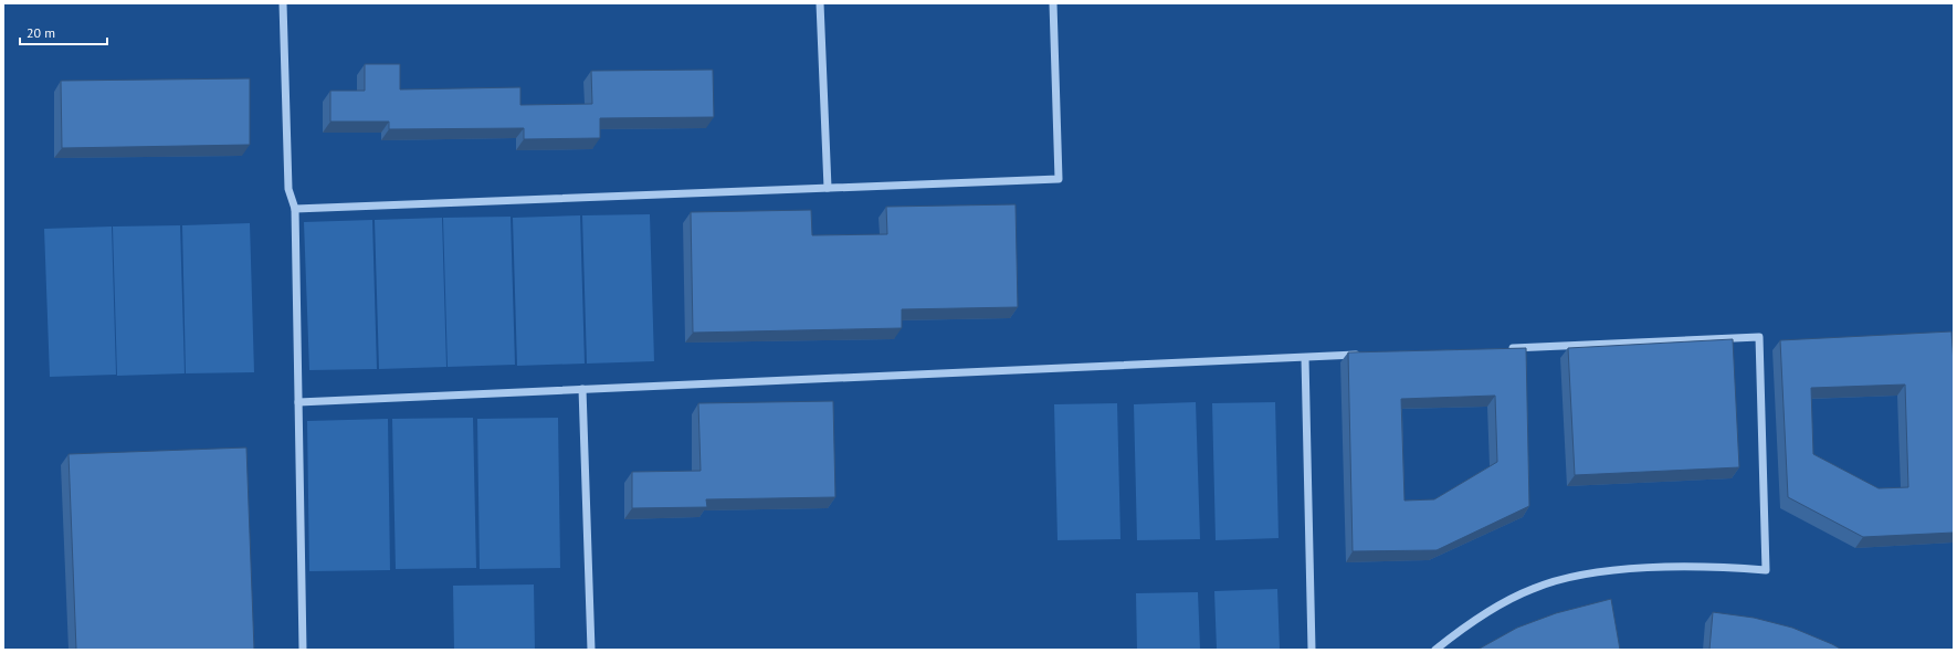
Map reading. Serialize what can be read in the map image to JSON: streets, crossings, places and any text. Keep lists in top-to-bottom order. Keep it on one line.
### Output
{"scale_bar":"20 m"}
